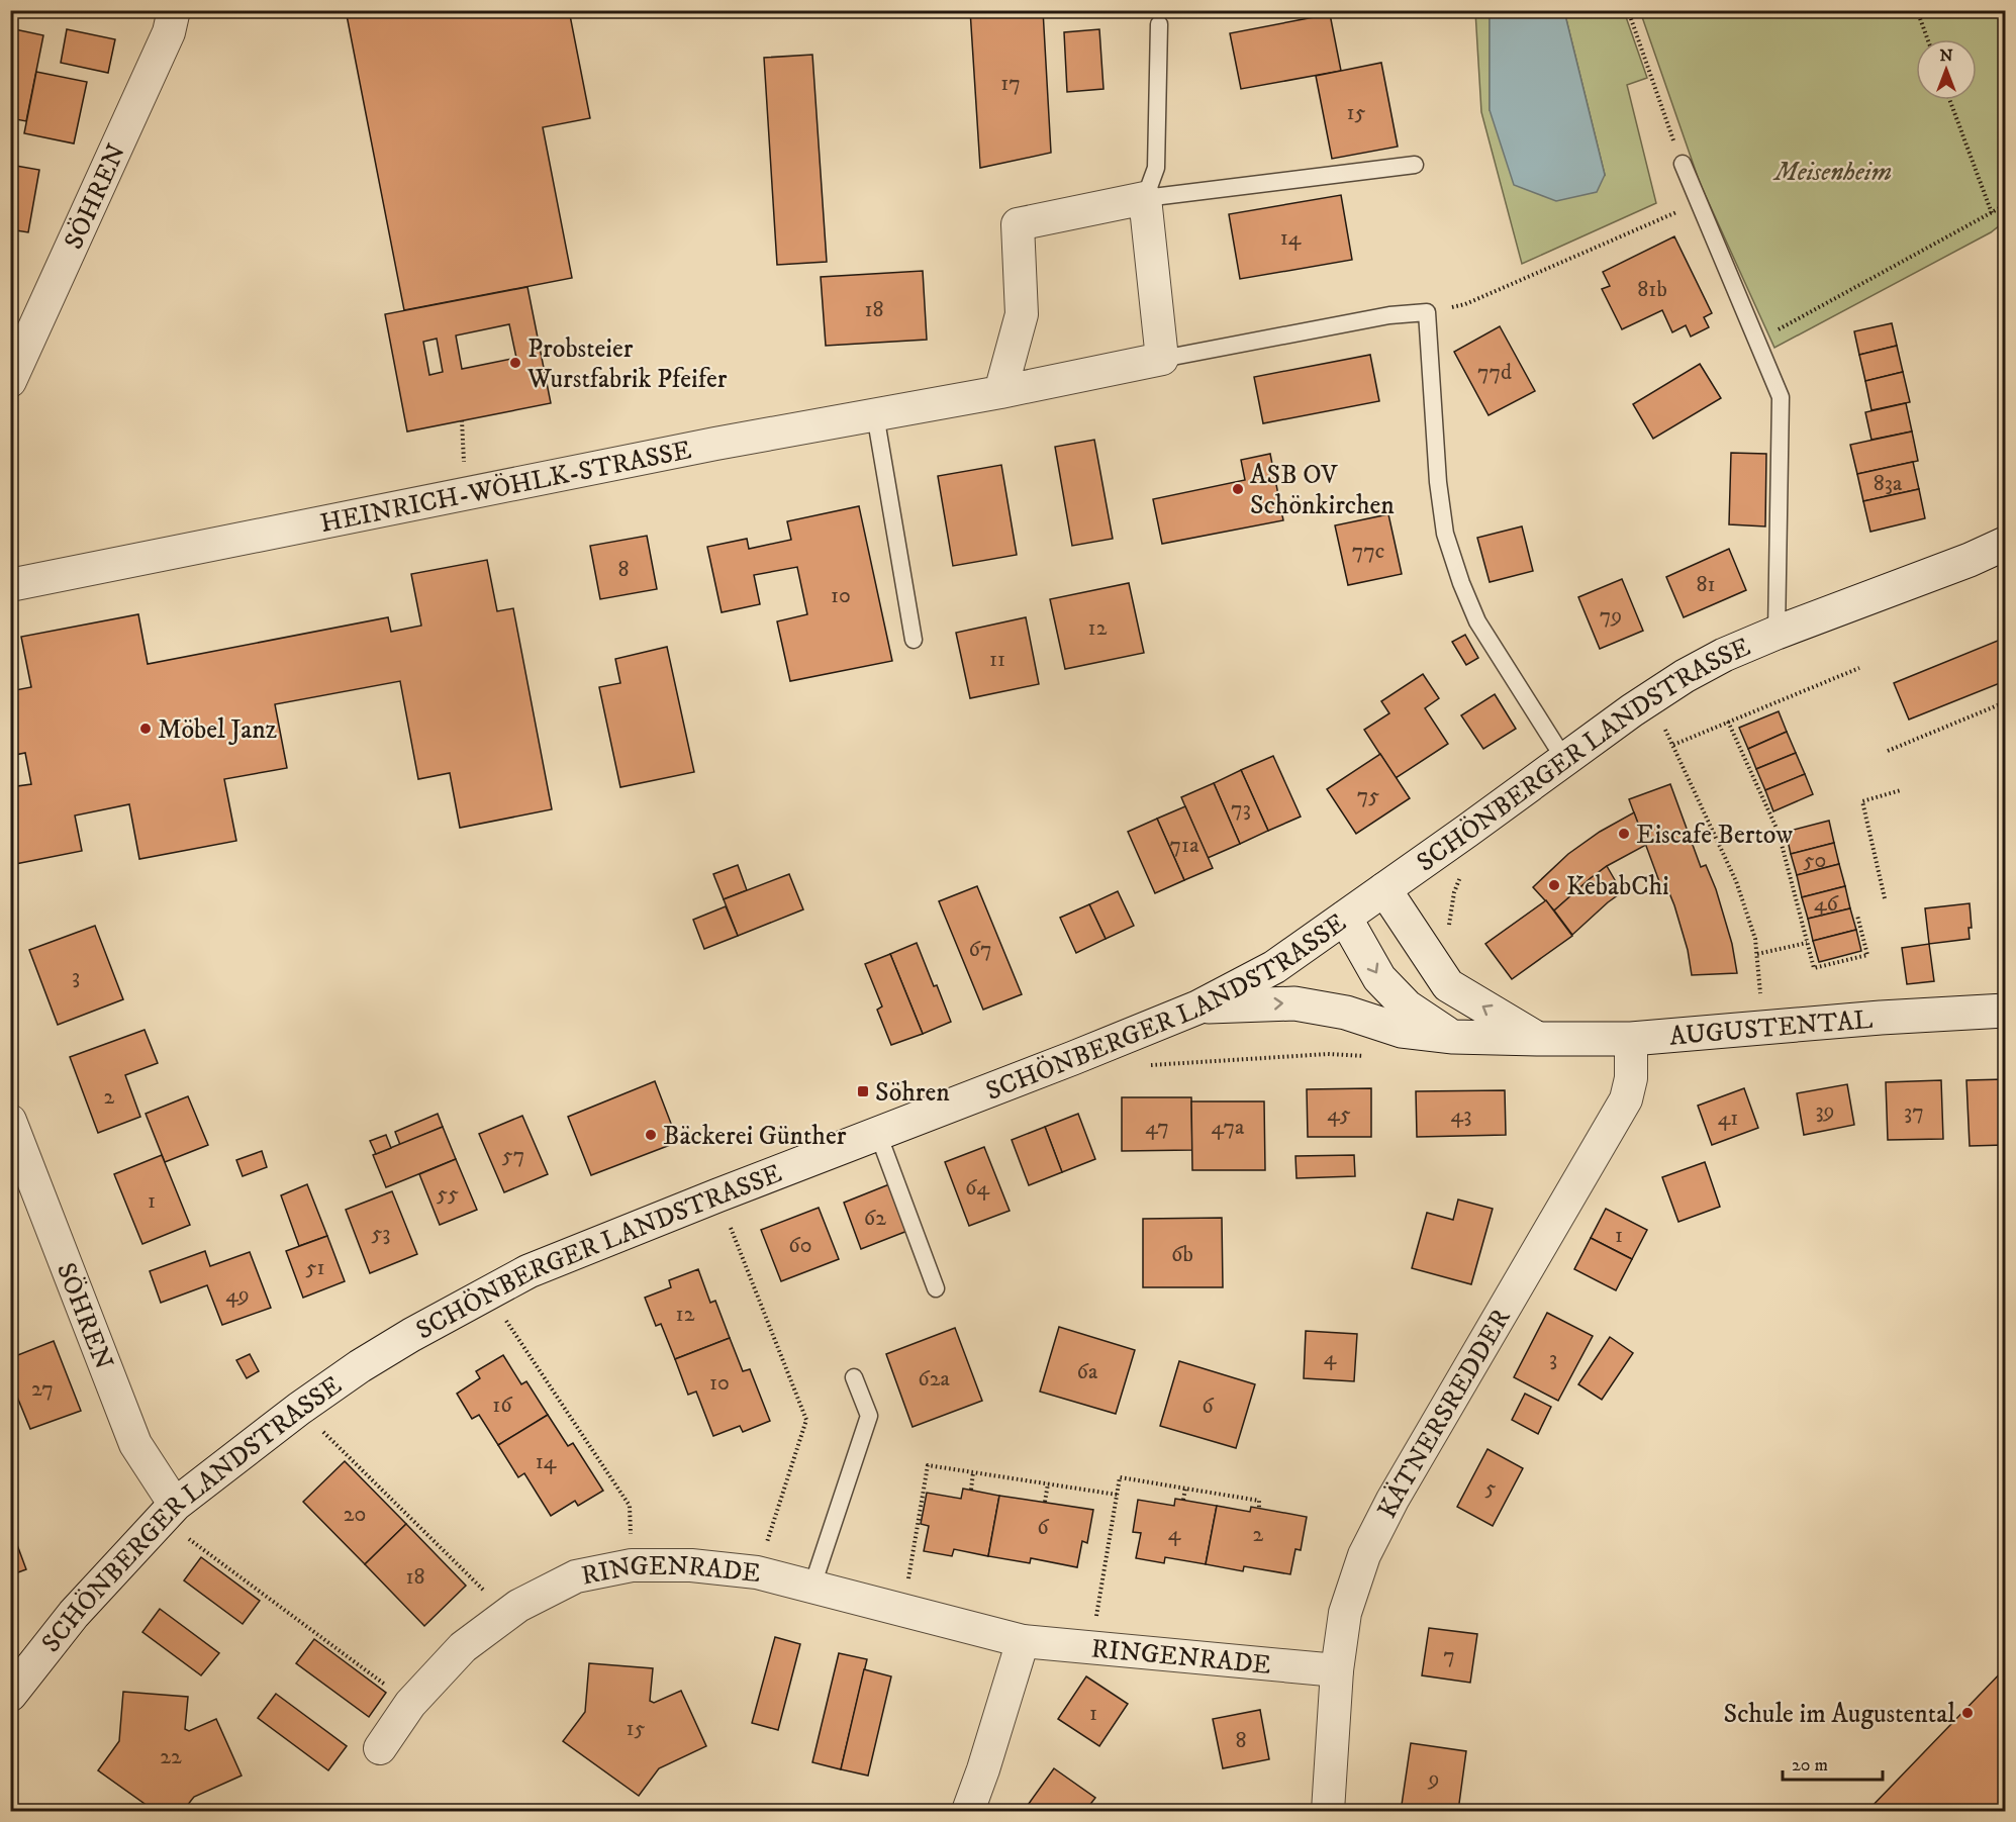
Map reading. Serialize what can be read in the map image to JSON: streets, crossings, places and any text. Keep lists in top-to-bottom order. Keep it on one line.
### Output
{"streets":{"main road":["SCHÖNBERGER LANDSTRASSE","AUGUSTENTAL"],"street":["SÖHREN","HEINRICH-WÖHLK-STRASSE","KÄTNERSREDDER","RINGENRADE"]},"crossings":[["SÖHREN","SCHÖNBERGER LANDSTRASSE"],["SCHÖNBERGER LANDSTRASSE","AUGUSTENTAL"],["AUGUSTENTAL","KÄTNERSREDDER"],["KÄTNERSREDDER","RINGENRADE"]],"parks":["Meisenheim"],"places":{"other":["Probsteier Wurstfabrik Pfeifer","ASB OV Schönkirchen","Möbel Janz","Eiscafe Bertow","KebabChi","Bäckerei Günther","Schule im Augustental"],"transit":["Söhren"]},"house_numbers":["17","15","14","81b","18","77d","83a","77c","8","81","10","79","12","11","75","73","71a","50","46","67","3","2","39","37","45","43","41","47","47a","57","64","55","1","62","53","1","60","6b","51","49","12","4","3","6a","62a","10","27","16","6","14","5","20","6","4","2","18","7","1","15","8","22","9"],"scale_bar":"20 m","north":"top"}
